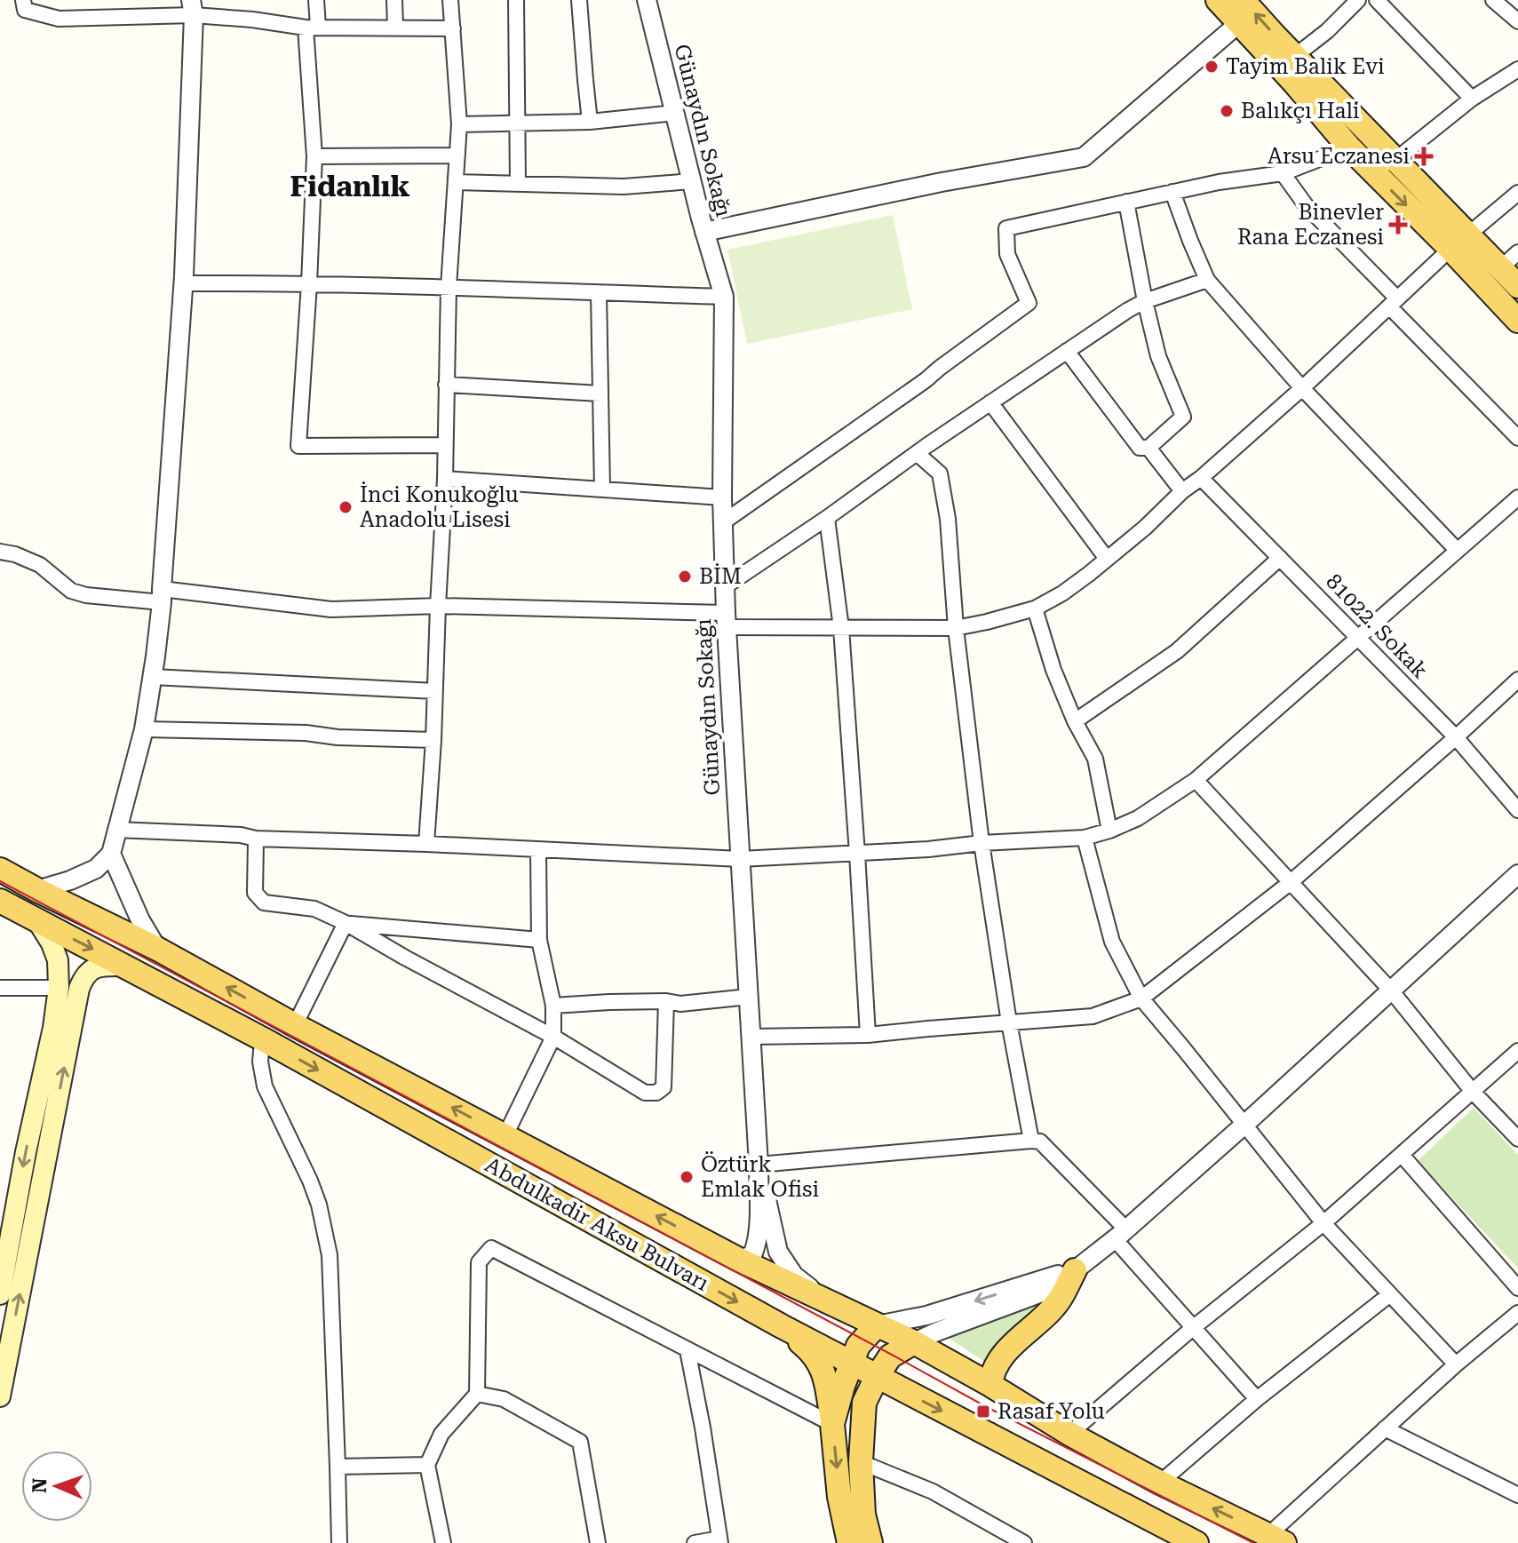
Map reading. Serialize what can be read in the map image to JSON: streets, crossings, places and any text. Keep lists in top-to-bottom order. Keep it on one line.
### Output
{"streets":{"main road":["Abdulkadir Aksu Bulvarı"],"street":["Günaydın Sokağı","81022. Sokak"]},"districts":["Fidanlık"],"places":{"other":["Tayim Balik Evi","Balıkçı Hali","İnci Konukoğlu Anadolu Lisesi","BİM","Öztürk Emlak Ofisi"],"health":["Arsu Eczanesi","Binevler Rana Eczanesi"],"transit":["Rasaf Yolu"]},"north":"left"}
